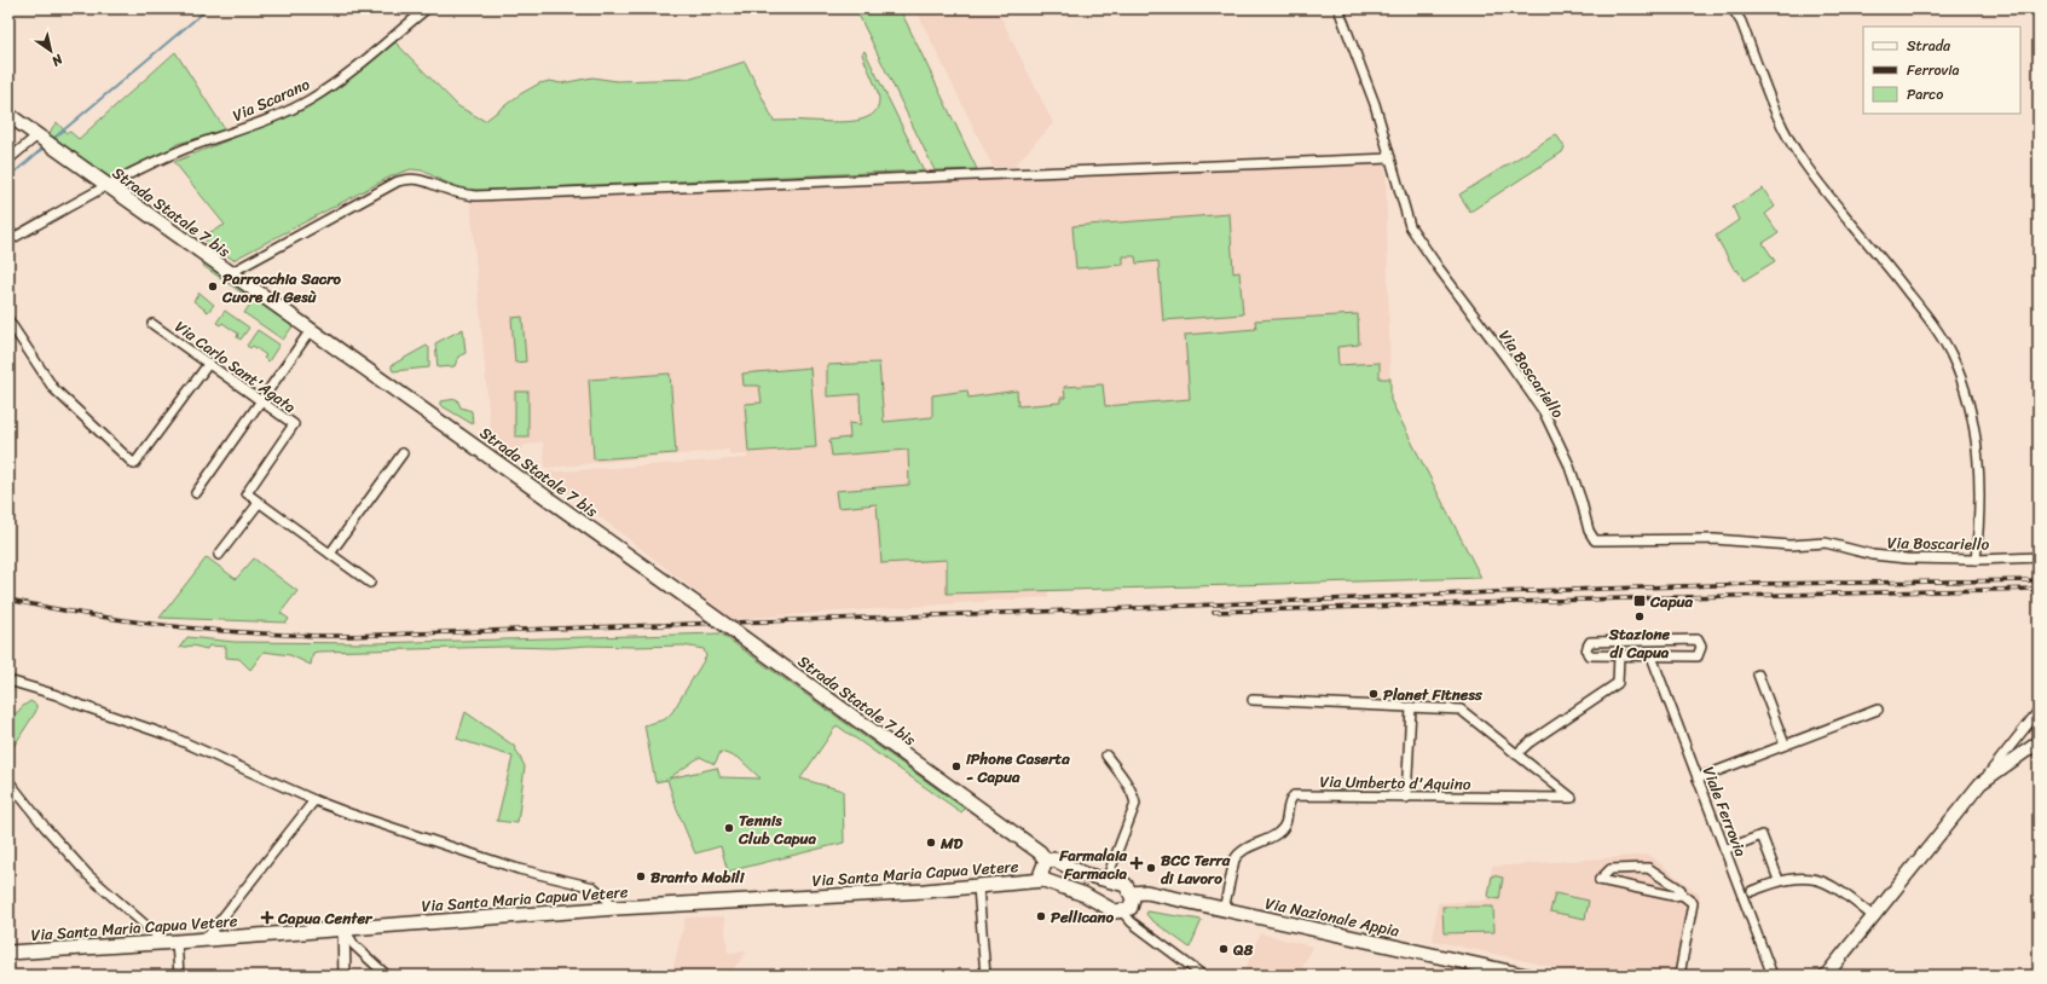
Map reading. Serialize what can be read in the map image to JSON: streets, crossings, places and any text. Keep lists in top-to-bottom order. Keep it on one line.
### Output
{"streets":{"main road":["Strada Statale 7 bis","Via Santa Maria Capua Vetere","Via Nazionale Appia"],"street":["Via Scarano","Via Carlo Sant'Agata","Via Boscariello","Via Umberto d'Aquino","Viale Ferrovia"]},"crossings":[["Via Scarano","Strada Statale 7 bis"],["Via Umberto d'Aquino","Via Nazionale Appia"]],"places":{"other":["Parrocchia Sacro Cuore di Gesù","Stazione di Capua","Planet Fitness","iPhone Caserta - Capua","Tennis Club Capua","MD","BCC Terra di Lavoro","Branto Mobili","Pellicano","Q8"],"transit":["Capua"],"health":["Farmalaia Farmacia","Capua Center"]},"legend":["Strada","Ferrovia","Parco"],"north":"bottom right"}
